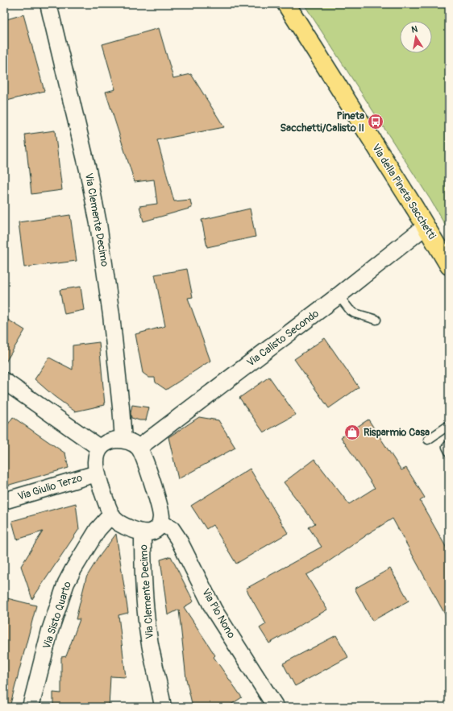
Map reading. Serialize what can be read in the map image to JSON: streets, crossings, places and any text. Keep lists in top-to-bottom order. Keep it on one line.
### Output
{"streets":{"main road":["Via della Pineta Sacchetti"],"street":["Via Clemente Decimo","Via Calisto Secondo","Via Giulio Terzo","Via Pio Nono","Via Sisto Quarto"]},"crossings":[["Via della Pineta Sacchetti","Via Calisto Secondo"]],"places":{"bus stop":["Pineta Sacchetti/Calisto II"],"shop":["Risparmio Casa"]},"north":"top"}
